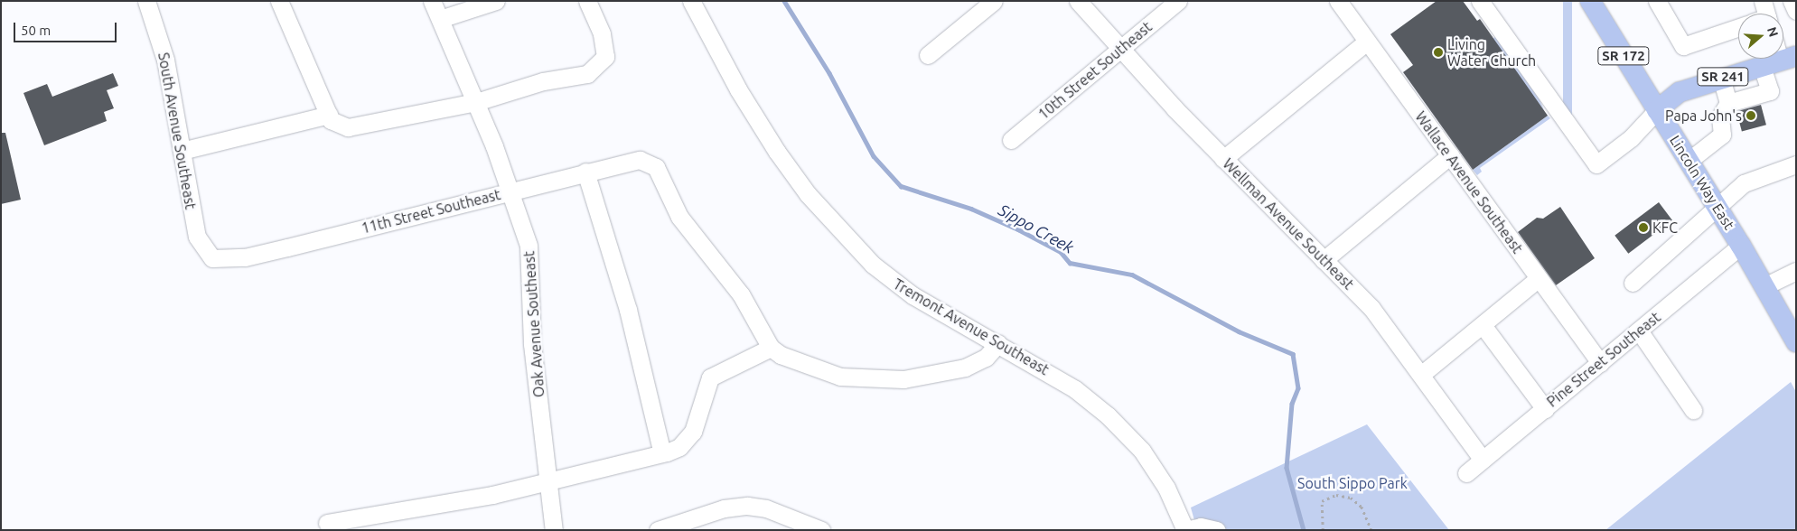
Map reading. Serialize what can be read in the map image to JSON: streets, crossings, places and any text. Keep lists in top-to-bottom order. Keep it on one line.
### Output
{"streets":{"main road":["SR 172","SR 241","Lincoln Way East"],"street":["10th Street Southeast","South Avenue Southeast","Wallace Avenue Southeast","11th Street Southeast","Wellman Avenue Southeast","Oak Avenue Southeast","Tremont Avenue Southeast","Pine Street Southeast"]},"crossings":[["10th Street Southeast","Wellman Avenue Southeast"],["SR 241","Lincoln Way East"],["South Avenue Southeast","11th Street Southeast"],["Wallace Avenue Southeast","Pine Street Southeast"],["Lincoln Way East","Pine Street Southeast"],["11th Street Southeast","Oak Avenue Southeast"],["Wellman Avenue Southeast","Pine Street Southeast"]],"water":["Sippo Creek"],"parks":["South Sippo Park"],"places":["Living Water Church","Papa John's","KFC"],"scale_bar":"50 m","north":"right"}
